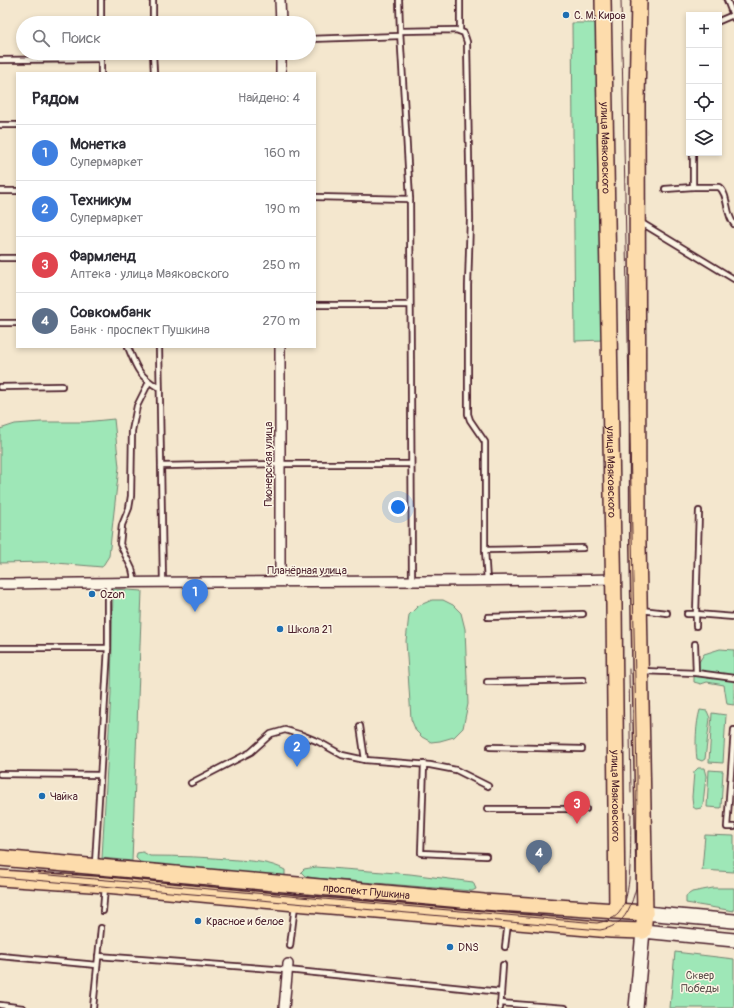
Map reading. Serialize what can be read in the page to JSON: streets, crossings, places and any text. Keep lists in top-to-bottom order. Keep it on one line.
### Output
{"streets":{"main road":["улица Маяковского","проспект Пушкина"],"street":["Пионерская улица","Планёрная улица"]},"crossings":[["улица Маяковского","Планёрная улица"],["улица Маяковского","проспект Пушкина"],["Пионерская улица","Планёрная улица"]],"parks":["Сквер Победы"],"places":["С. М. Киров","Ozon","Школа 21","Чайка","Красное и белое","DNS"],"page":{"map_buttons":["+","−"],"search":"Поиск","heading":["Рядом","Найдено: 4"],"list":[{"mark":"1","name":"Монетка","note":"Супермаркет","value":"160 m"},{"mark":"2","name":"Техникум","note":"Супермаркет","value":"190 m"},{"mark":"3","name":"Фармленд","note":"Аптека · улица Маяковского","value":"250 m"},{"mark":"4","name":"Совкомбанк","note":"Банк · проспект Пушкина","value":"270 m"}],"pins":["1","2","3","4"]}}
